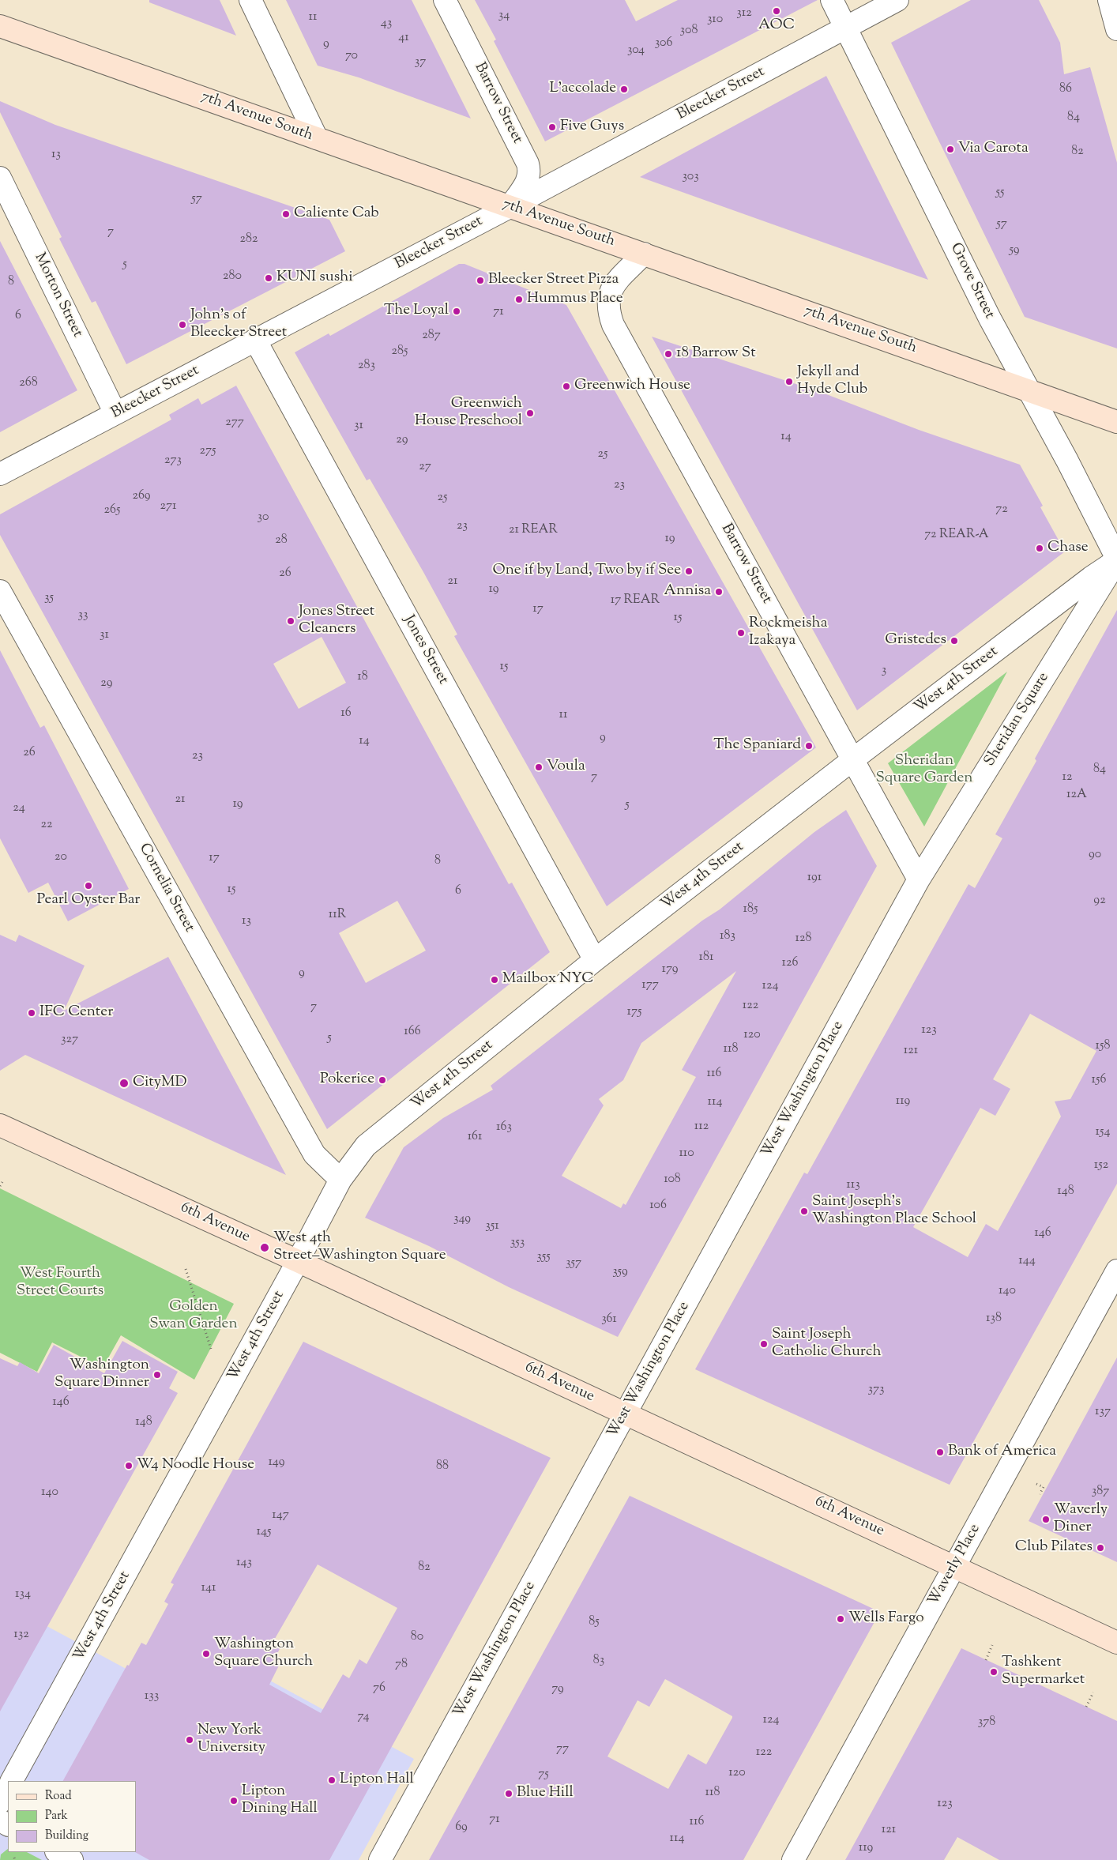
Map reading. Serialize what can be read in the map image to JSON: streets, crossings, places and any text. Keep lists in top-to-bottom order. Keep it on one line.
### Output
{"streets":{"main road":["7th Avenue South","6th Avenue"],"street":["Bleecker Street","Barrow Street","Grove Street","Morton Street","Jones Street","West 4th Street","Sheridan Square","Cornelia Street","West Washington Place","Waverly Place"]},"crossings":[["Bleecker Street","Barrow Street"],["Bleecker Street","7th Avenue South"],["Bleecker Street","Grove Street"],["Bleecker Street","Morton Street"],["Bleecker Street","Jones Street"],["Barrow Street","7th Avenue South"],["Barrow Street","West 4th Street"],["Barrow Street","Sheridan Square"],["Barrow Street","West Washington Place"],["7th Avenue South","Grove Street"],["Grove Street","West 4th Street"],["Grove Street","Sheridan Square"],["Jones Street","West 4th Street"],["West 4th Street","Sheridan Square"],["West 4th Street","Cornelia Street"],["West 4th Street","6th Avenue"],["Sheridan Square","West Washington Place"],["West Washington Place","6th Avenue"],["6th Avenue","Waverly Place"]],"parks":["Sheridan Square Garden","West Fourth Street Courts","Golden Swan Garden"],"places":["AOC","L'accolade","Five Guys","Via Carota","Caliente Cab","KUNI sushi","Bleecker Street Pizza","Hummus Place","The Loyal","John's of Bleecker Street","18 Barrow St","Jekyll and Hyde Club","Greenwich House","Greenwich House Preschool","Chase","One if by Land, Two by if See","Annisa","Jones Street Cleaners","Rockmeisha Izakaya","Gristedes","The Spaniard","Voula","Pearl Oyster Bar","Mailbox NYC","IFC Center","Pokerice","CityMD","Saint Joseph's Washington Place School","West 4th Street–Washington Square","Saint Joseph Catholic Church","Washington Square Dinner","Bank of America","W4 Noodle House","Waverly Diner","Club Pilates","Wells Fargo","Washington Square Church","Tashkent Supermarket","New York University","Lipton Hall","Blue Hill","Lipton Dining Hall"],"house_numbers":["312","34","11","310","43","308","41","306","9","304","70","37","86","84","82","13","303","55","57","57","7","282","59","5","280","8","71","6","287","285","283","268","277","31","14","29","275","25","273","27","23","269","25","271","72","265","30","23","21 REAR","72 REAR-A","19","28","26","21","19","35","17 REAR","17","33","15","31","15","3","18","29","16","11","9","14","26","23","84","7","12","12A","21","19","5","24","22","90","20","17","8","191","15","6","92","185","11R","13","183","128","181","126","179","9","177","124","122","7","175","123","166","120","5","327","158","118","121","116","156","119","114","112","163","154","161","110","152","108","113","148","106","349","351","146","353","355","144","357","359","140","138","361","373","146","137","148","149","88","387","140","147","145","143","82","141","134","85","132","80","83","78","76","79","133","74","124","378","77","122","120","75","118","123","71","116","69","121","114","119"],"legend":["Road","Park","Building"]}
